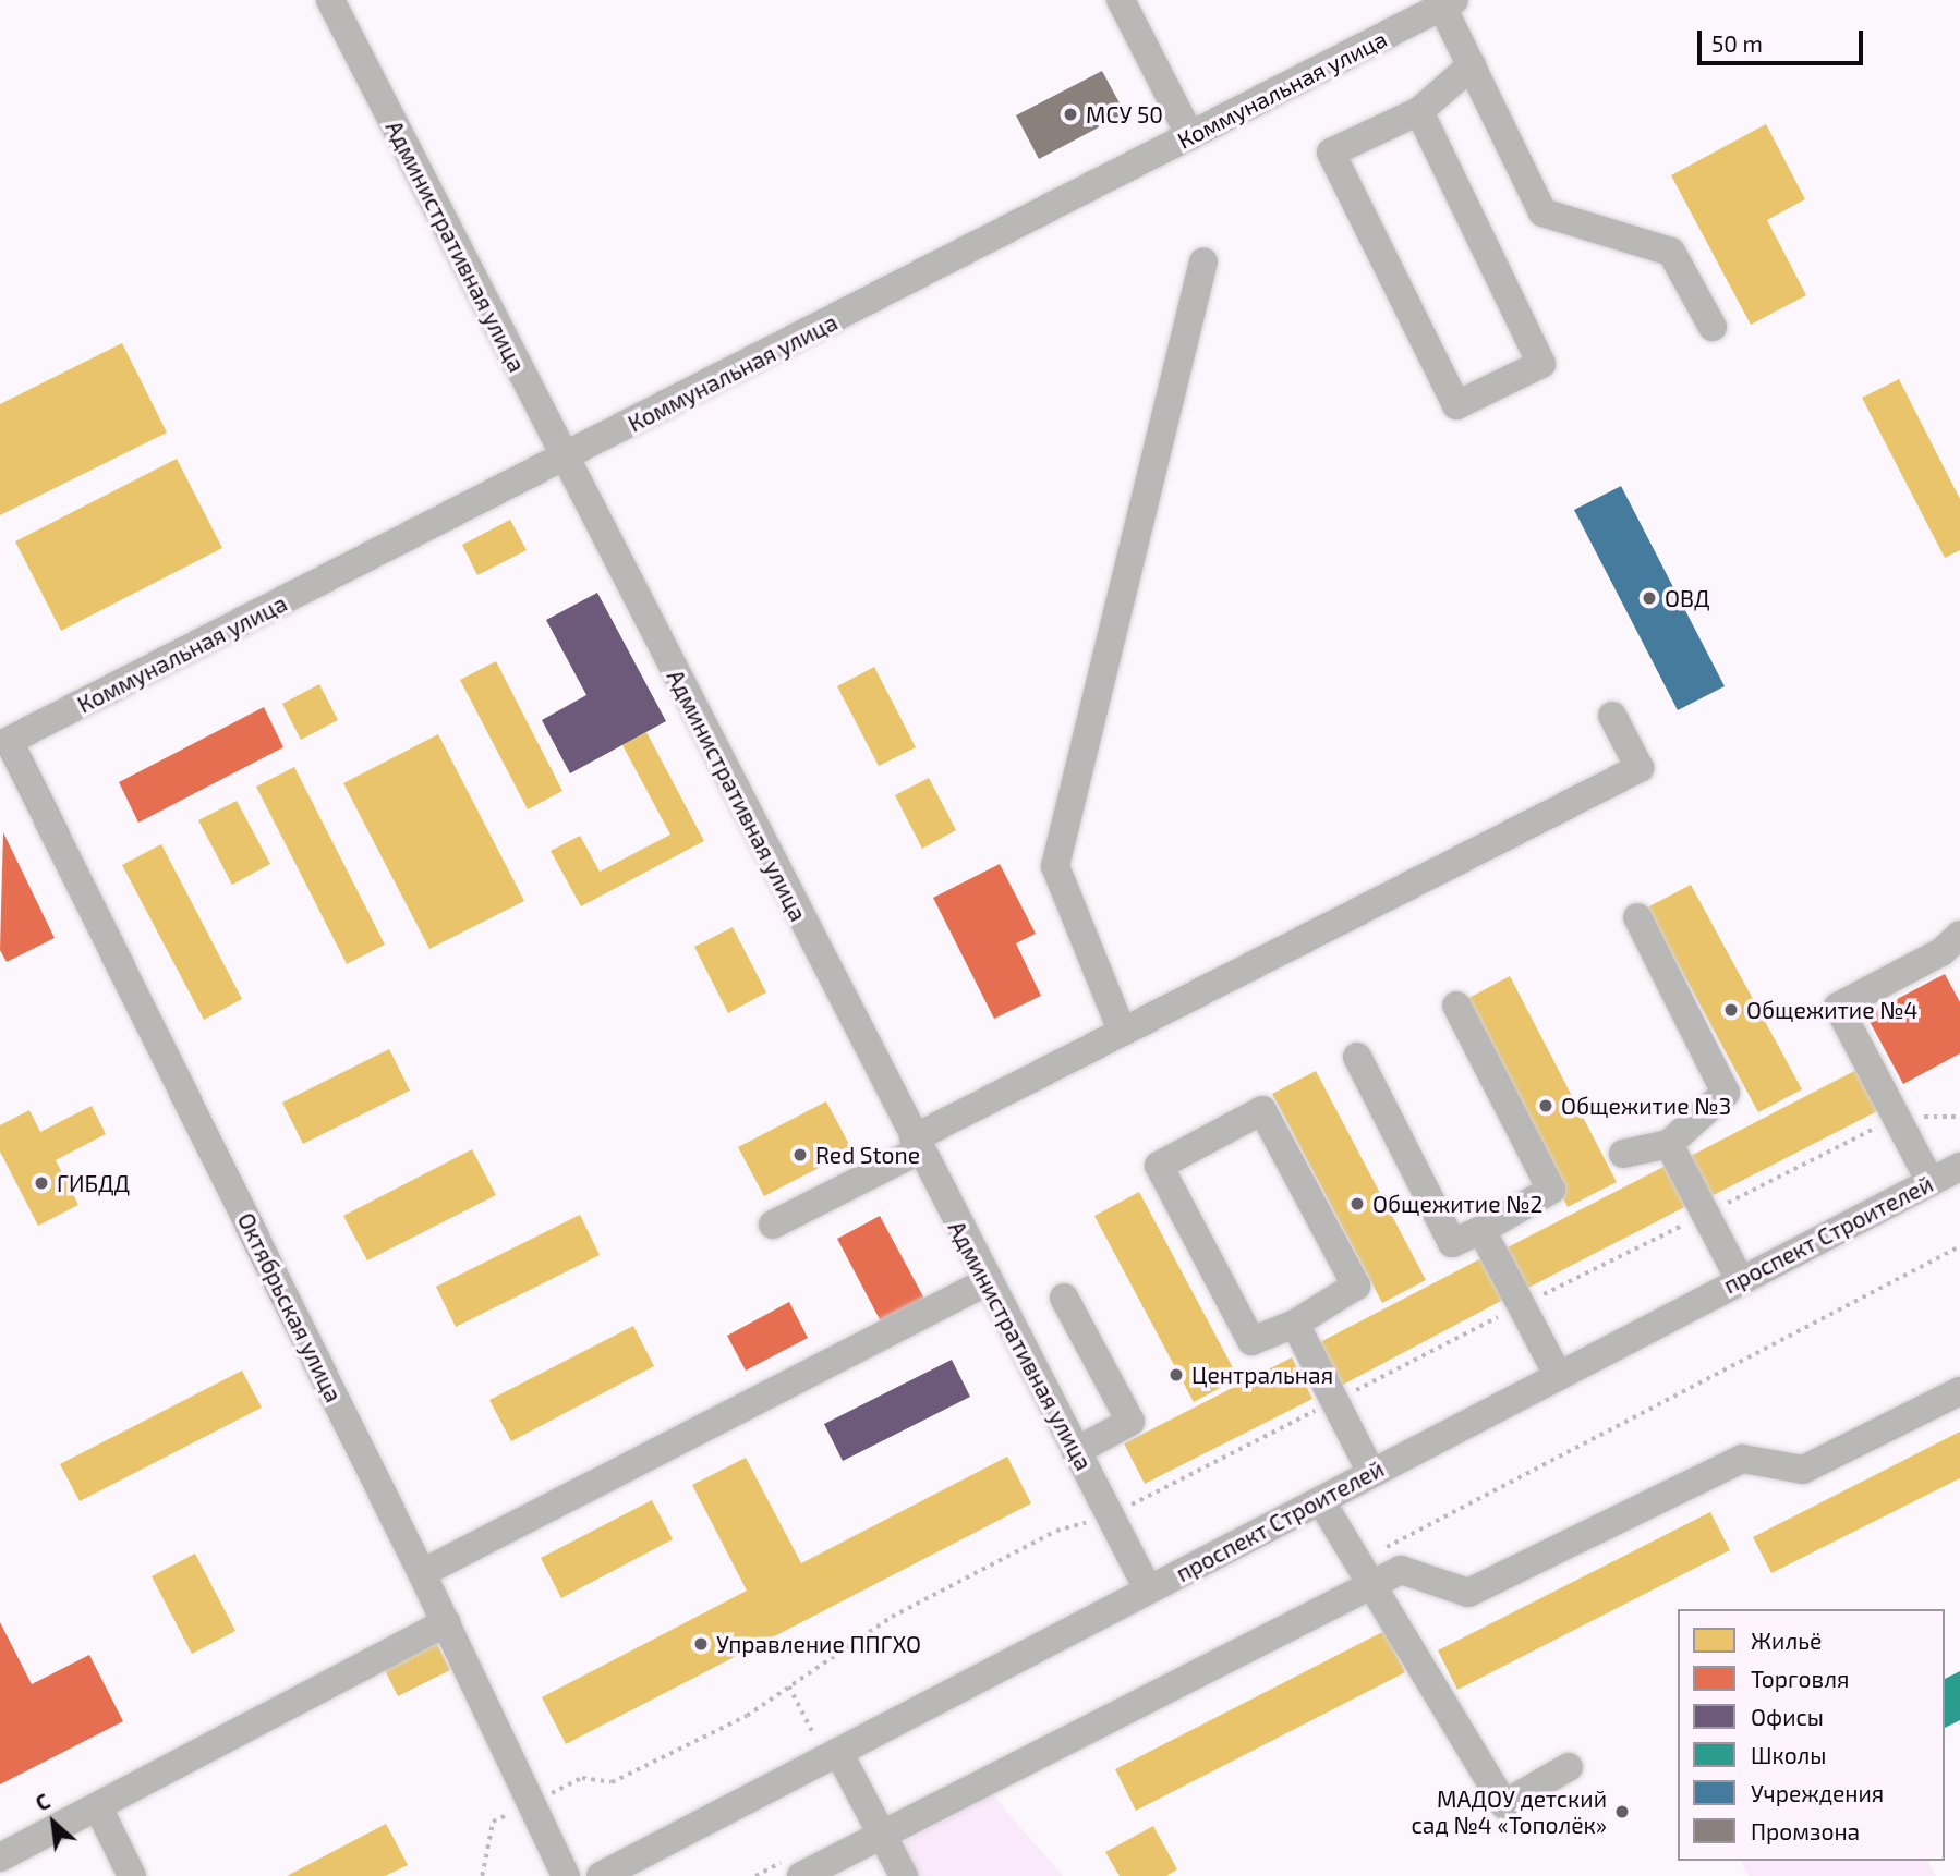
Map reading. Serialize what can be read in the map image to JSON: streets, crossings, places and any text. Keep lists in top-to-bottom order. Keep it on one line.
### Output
{"streets":{"street":["Коммунальная улица","Административная улица","проспект Строителей","Октябрьская улица"]},"crossings":[["Коммунальная улица","Административная улица"],["Коммунальная улица","Октябрьская улица"],["Административная улица","проспект Строителей"]],"places":["МСУ 50","ОВД","Общежитие №4","Общежитие №3","Red Stone","ГИБДД","Общежитие №2","Центральная","Управление ППГХО","МАДОУ детский сад №4 «Тополёк»"],"legend":["Жильё","Торговля","Офисы","Школы","Учреждения","Промзона"],"scale_bar":"50 m","north":"top left"}
